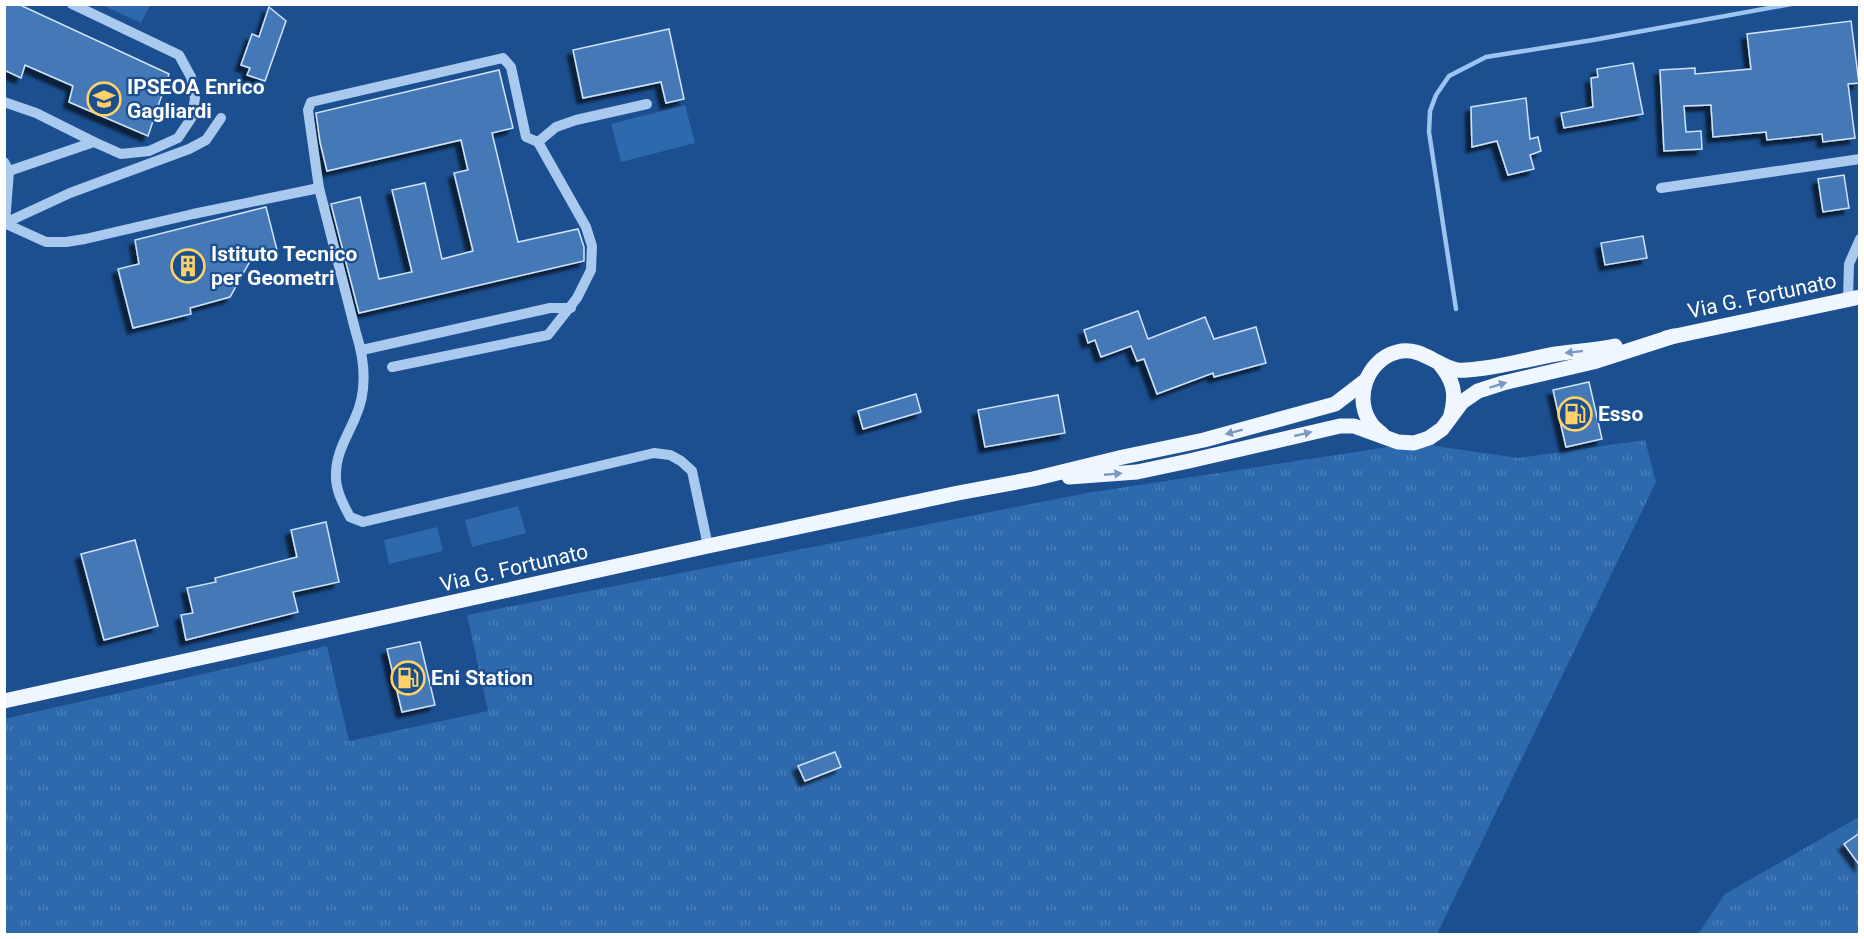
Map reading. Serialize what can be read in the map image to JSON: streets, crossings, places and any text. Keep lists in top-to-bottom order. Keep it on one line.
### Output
{"streets":{"main road":["Via G. Fortunato"]},"places":{"school or university":["IPSEOA Enrico Gagliardi"],"building":["Istituto Tecnico per Geometri"],"fuel station":["Esso","Eni Station"]}}
